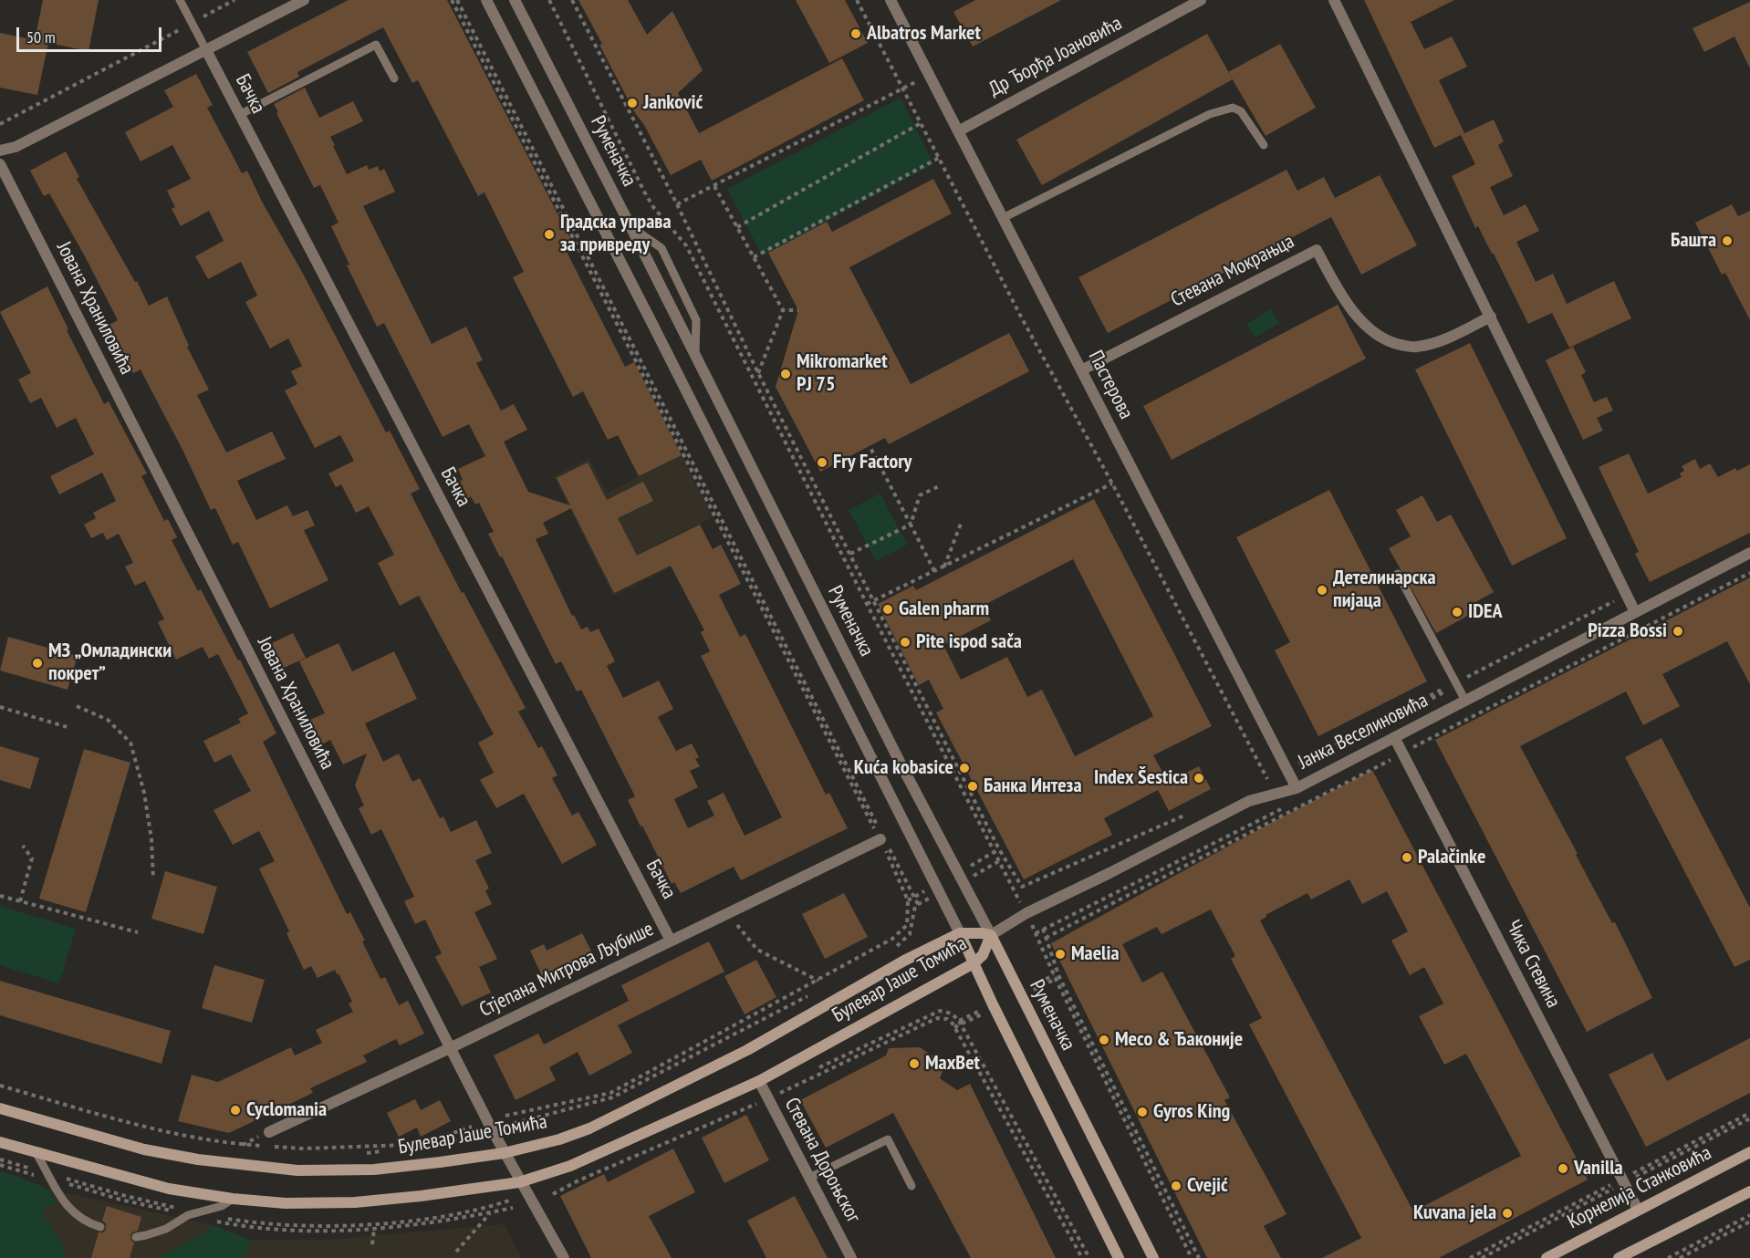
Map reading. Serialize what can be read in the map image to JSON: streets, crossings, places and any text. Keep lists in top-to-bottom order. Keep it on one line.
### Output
{"streets":{"main road":["Руменачка","Булевар Јаше Томића","Корнелија Станковића"],"street":["Др Ђорђа Јоановића","Бачка","Стевана Мокрањца","Јована Храниловића","Пастерова","Јанка Веселиновића","Чика Стевина","Стјепана Митрова Љубише","Стевана Дороњског"]},"crossings":[["Др Ђорђа Јоановића","Пастерова"],["Бачка","Стјепана Митрова Љубише"],["Руменачка","Јанка Веселиновића"],["Руменачка","Булевар Јаше Томића"],["Стевана Мокрањца","Пастерова"],["Јована Храниловића","Стјепана Митрова Љубише"],["Јована Храниловића","Булевар Јаше Томића"],["Пастерова","Јанка Веселиновића"],["Јанка Веселиновића","Чика Стевина"],["Јанка Веселиновића","Булевар Јаше Томића"],["Чика Стевина","Корнелија Станковића"],["Булевар Јаше Томића","Стевана Дороњског"]],"places":["Albatros Market","Janković","Градска управа за привреду","Башта","Mikromarket PJ 75","Fry Factory","Детелинарска пијаца","Galen pharm","IDEA","Pizza Bossi","Pite ispod sača","МЗ „Омладински покрет”","Kuća kobasice","Index Šestica","Банка Интеза","Palačinke","Maelia","Месо & Ђаконије","MaxBet","Cyclomania","Gyros King","Vanilla","Cvejić","Kuvana jela"],"scale_bar":"50 m"}
